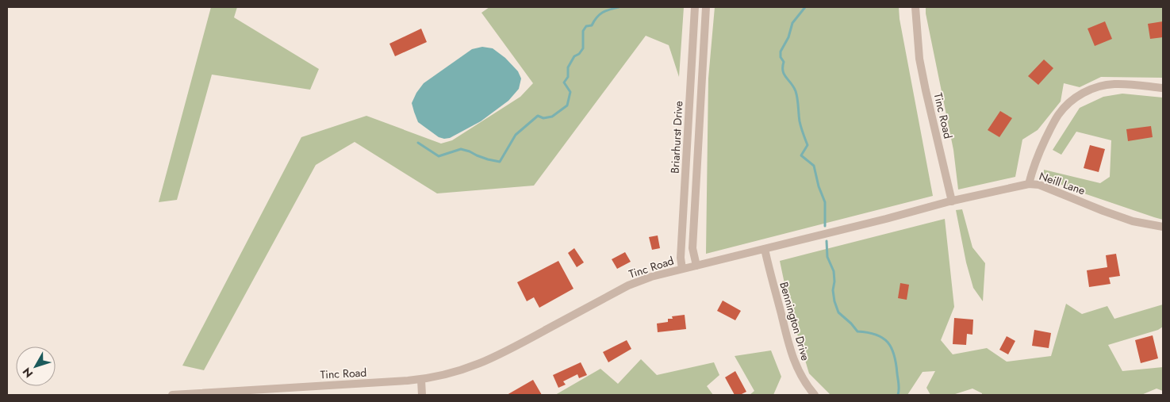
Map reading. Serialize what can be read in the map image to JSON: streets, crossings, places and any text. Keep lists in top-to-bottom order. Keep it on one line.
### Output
{"streets":{"street":["Tinc Road","Briarhurst Drive","Neill Lane","Bennington Drive"]},"crossings":[["Tinc Road","Briarhurst Drive"],["Tinc Road","Neill Lane"],["Tinc Road","Bennington Drive"]],"north":"bottom left"}
